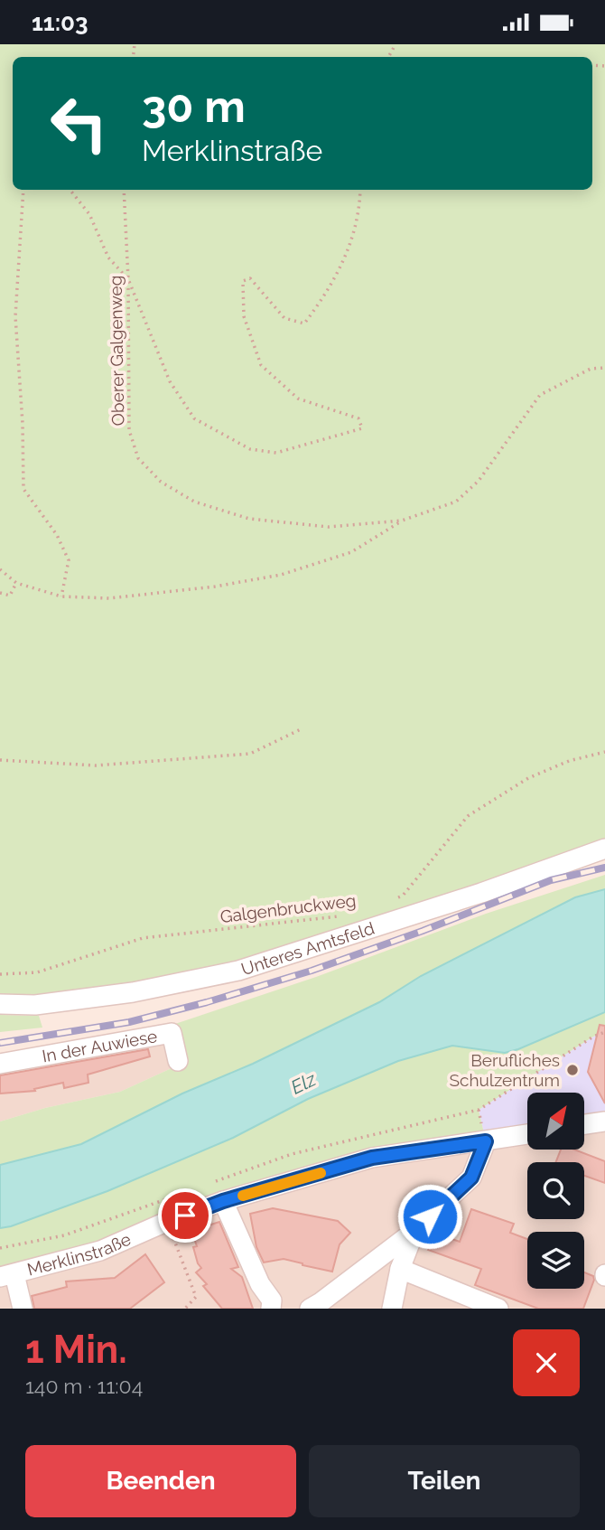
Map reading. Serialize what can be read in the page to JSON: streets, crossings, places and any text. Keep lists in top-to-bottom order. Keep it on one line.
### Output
{"streets":{"street":["Unteres Amtsfeld","In der Auwiese","Merklinstraße"],"path":["Oberer Galgenweg","Galgenbruckweg"]},"water":["Elz"],"places":["Berufliches Schulzentrum"],"north":"top right","page":{"status":"11:03","turn":["30 m","Merklinstraße"],"heading":["1 Min.","140 m · 11:04"],"buttons":["Beenden","Teilen"]}}
